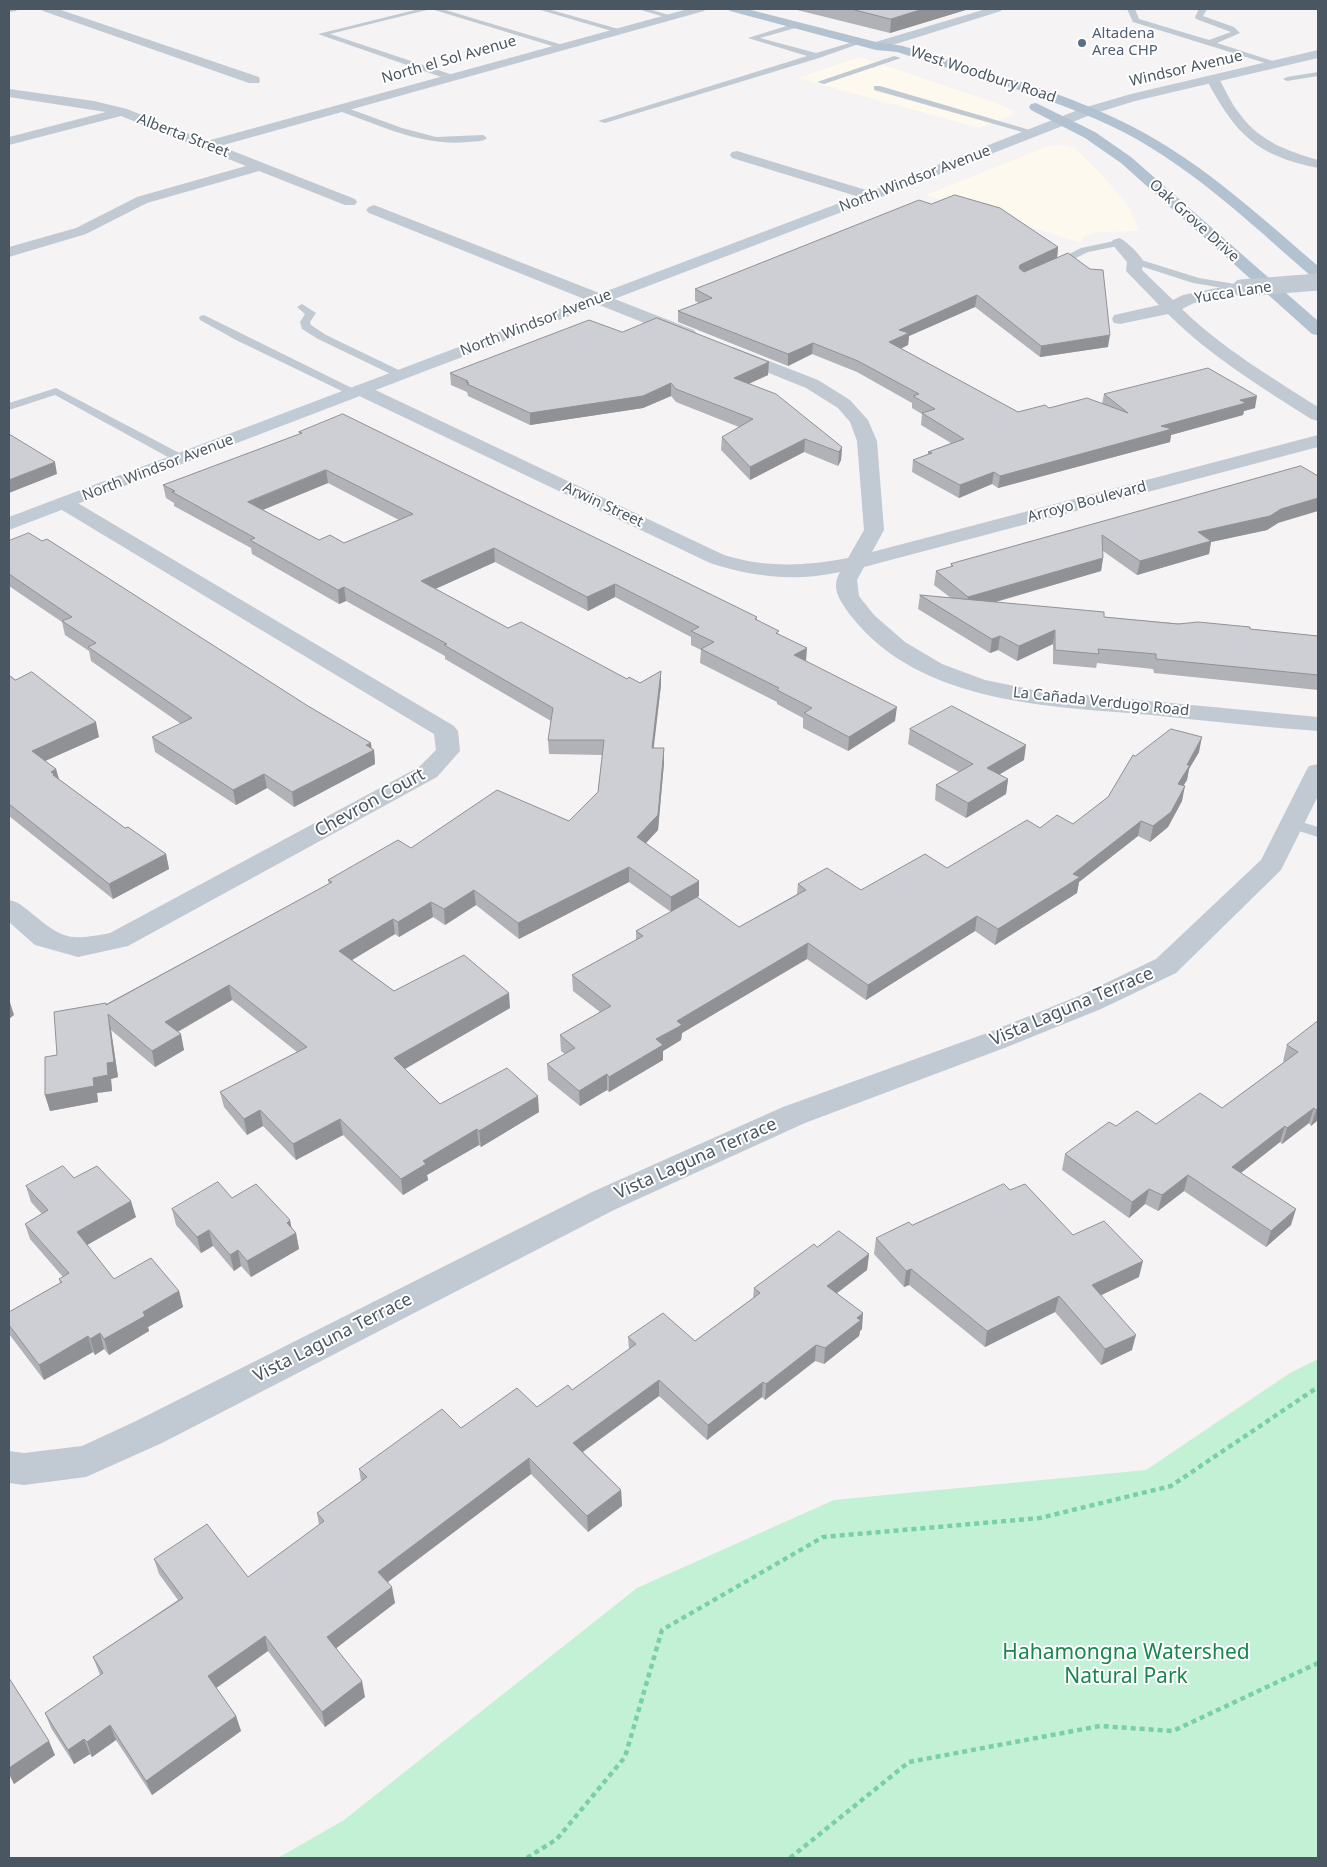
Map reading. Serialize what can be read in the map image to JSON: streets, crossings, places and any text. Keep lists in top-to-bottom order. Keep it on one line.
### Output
{"streets":{"main road":["West Woodbury Road","Oak Grove Drive"],"street":["North el Sol Avenue","Windsor Avenue","Alberta Street","North Windsor Avenue","Yucca Lane","Arroyo Boulevard","Arwin Street","La Cañada Verdugo Road","Chevron Court","Vista Laguna Terrace"]},"crossings":[["North el Sol Avenue","Alberta Street"],["Windsor Avenue","West Woodbury Road"],["Windsor Avenue","North Windsor Avenue"],["Windsor Avenue","Oak Grove Drive"],["West Woodbury Road","North Windsor Avenue"],["West Woodbury Road","Oak Grove Drive"],["North Windsor Avenue","Oak Grove Drive"],["North Windsor Avenue","Arwin Street"],["North Windsor Avenue","Chevron Court"],["Arroyo Boulevard","Arwin Street"],["Arroyo Boulevard","La Cañada Verdugo Road"],["Arwin Street","La Cañada Verdugo Road"]],"parks":["Hahamongna Watershed Natural Park"],"places":["Altadena Area CHP"]}
